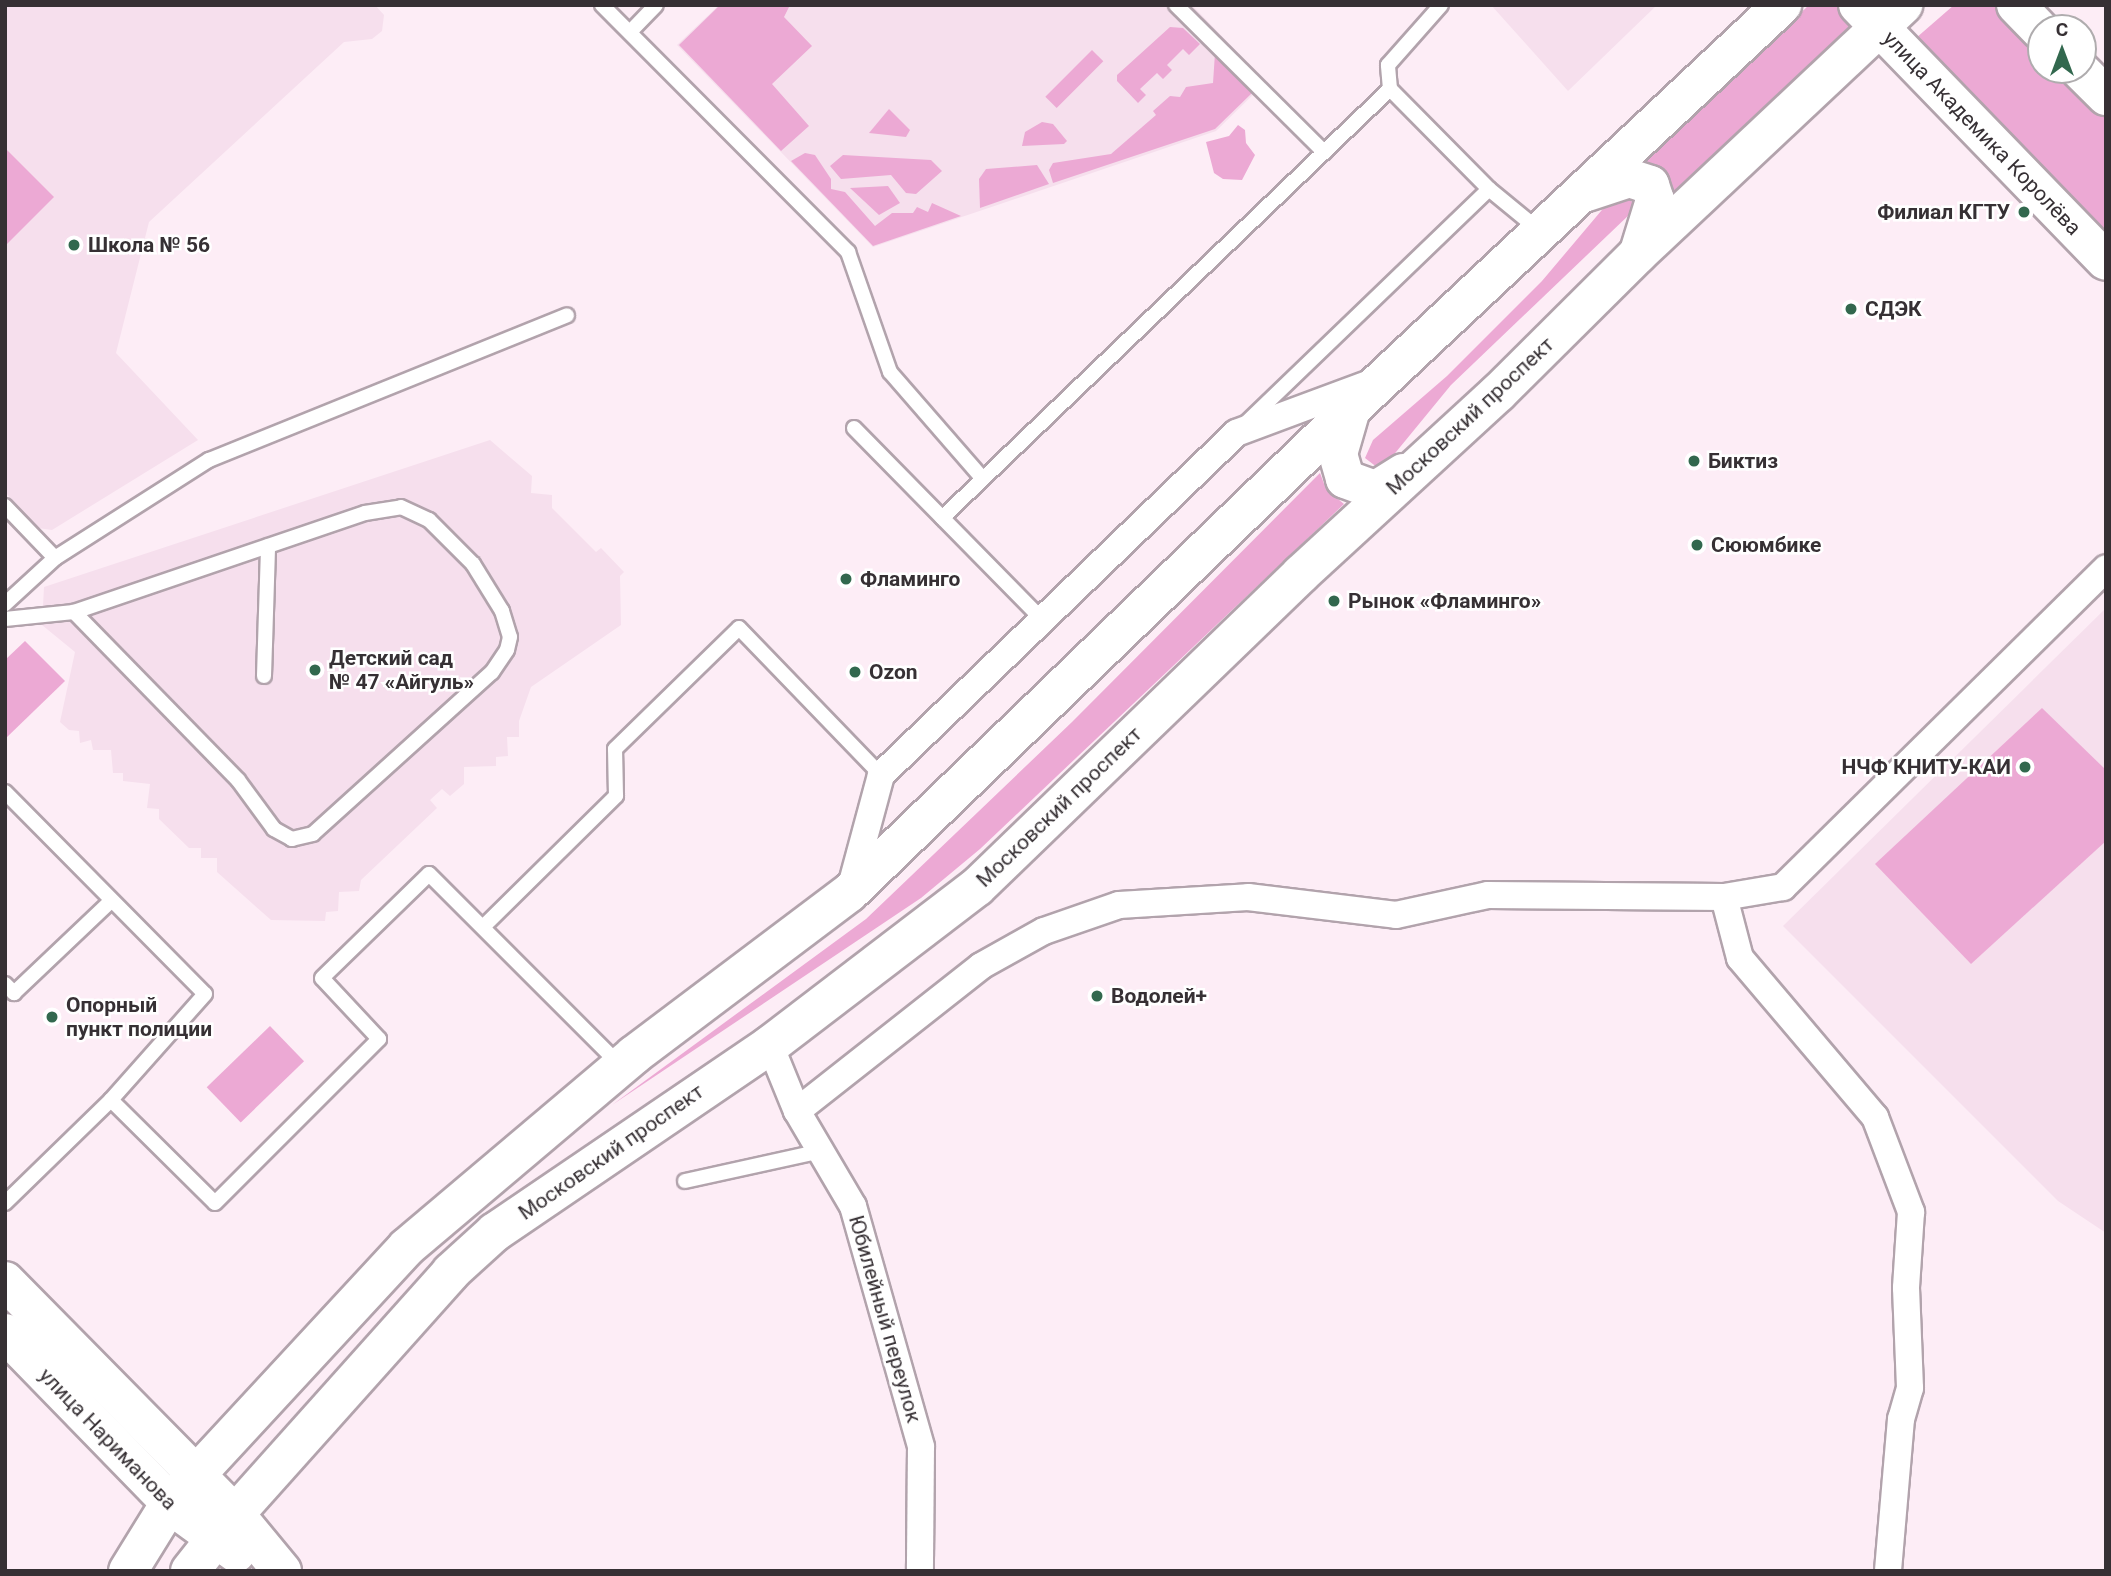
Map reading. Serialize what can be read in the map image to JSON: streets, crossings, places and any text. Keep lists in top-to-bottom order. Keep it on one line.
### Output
{"streets":{"main road":["улица Академика Королёва","Московский проспект","улица Нариманова"],"street":["Юбилейный переулок"]},"crossings":[["улица Академика Королёва","Московский проспект"],["Московский проспект","Юбилейный переулок"]],"places":["Филиал КГТУ","Школа № 56","СДЭК","Биктиз","Сююмбике","Фламинго","Рынок «Фламинго»","Детский сад № 47 «Айгуль»","Ozon","НЧФ КНИТУ-КАИ","Водолей+","Опорный пункт полиции"],"north":"top"}
